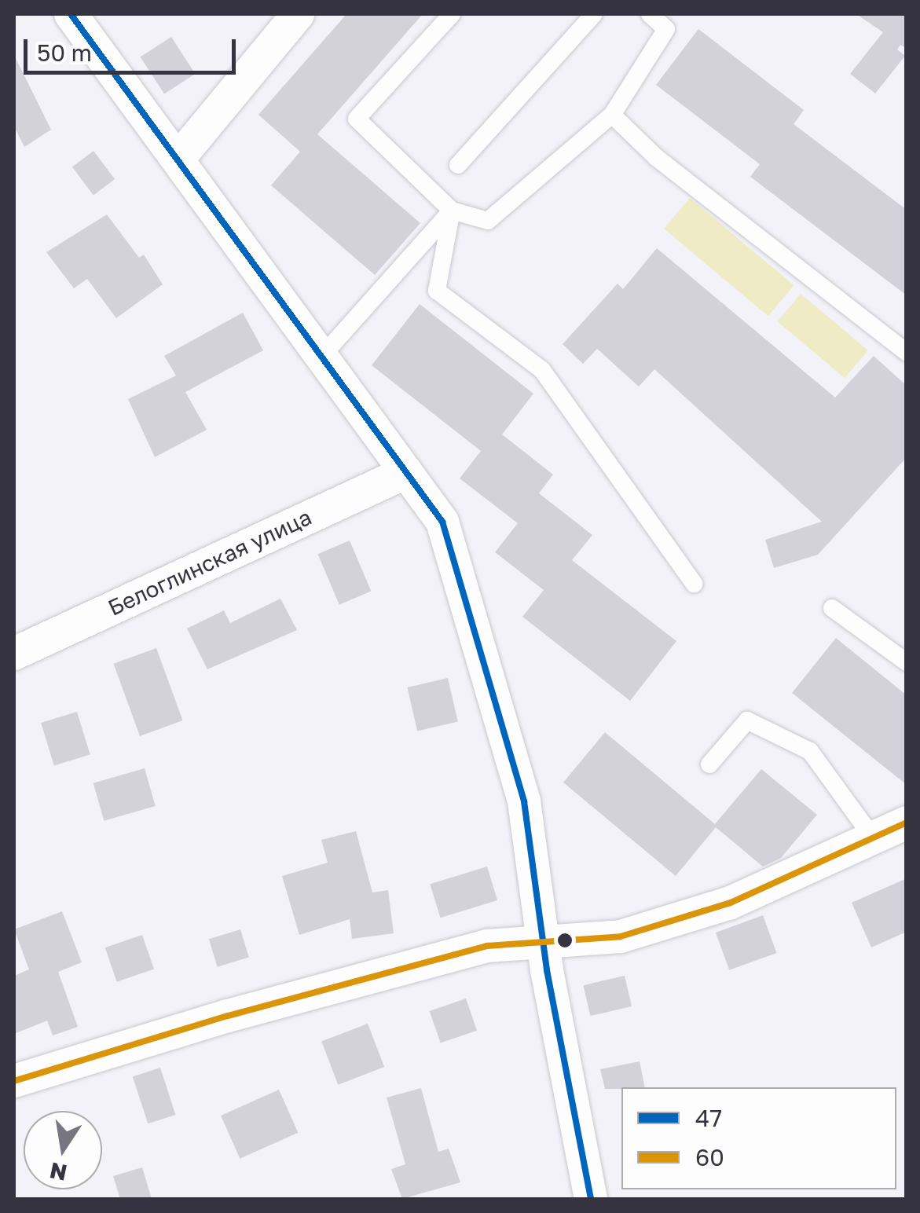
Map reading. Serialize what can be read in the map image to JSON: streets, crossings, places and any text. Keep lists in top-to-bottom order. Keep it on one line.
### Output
{"streets":{"street":["Белоглинская улица"]},"lines":["transit line 47","transit line 60"],"legend":["47","60"],"scale_bar":"50 m","north":"bottom"}
